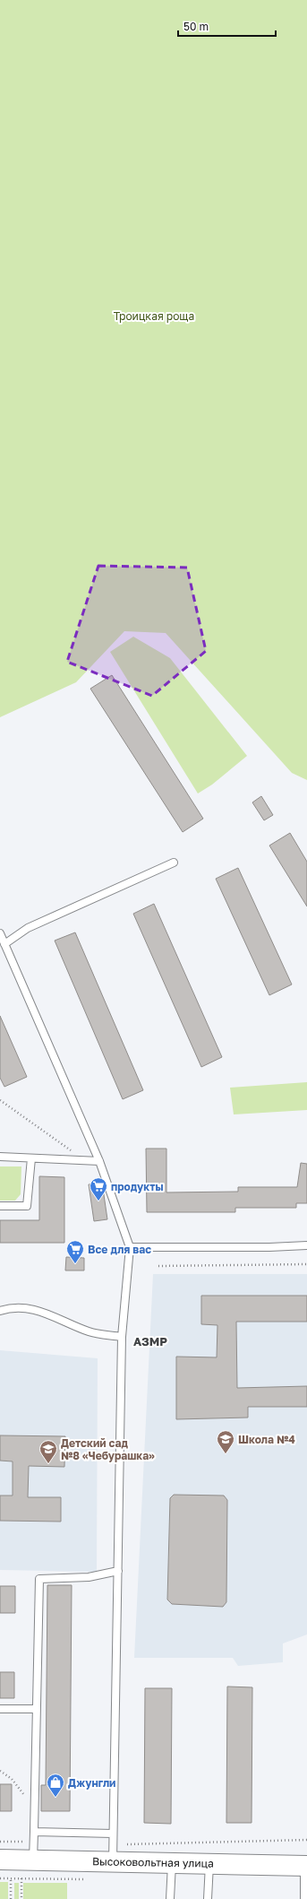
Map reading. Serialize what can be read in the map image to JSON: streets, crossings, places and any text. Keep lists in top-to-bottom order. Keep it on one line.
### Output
{"streets":{"main road":["Высоковольтная улица"]},"districts":["АЗМР"],"parks":["Троицкая роща"],"places":{"supermarket":["продукты","Все для вас"],"school or university":["Школа №4","Детский сад №8 «Чебурашка»"],"shop":["Джунгли"]},"scale_bar":"50 m"}
